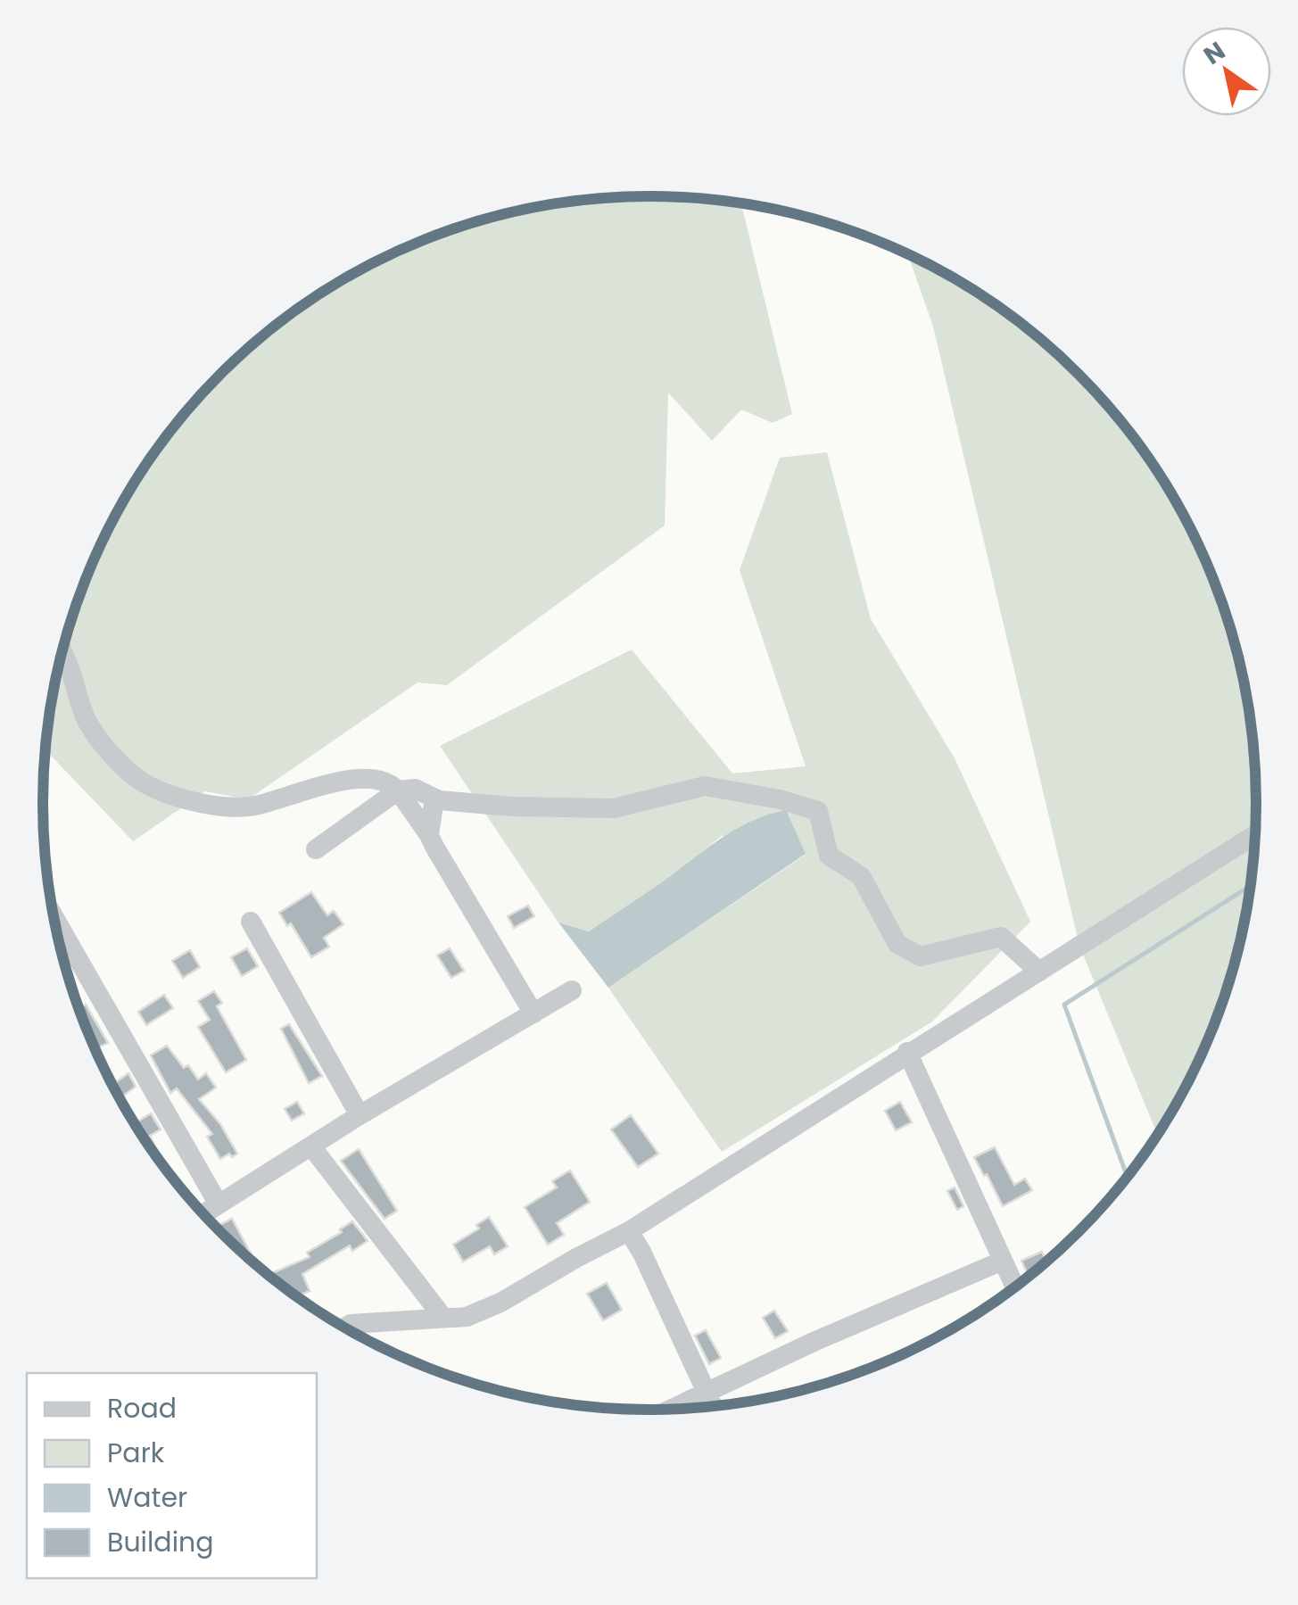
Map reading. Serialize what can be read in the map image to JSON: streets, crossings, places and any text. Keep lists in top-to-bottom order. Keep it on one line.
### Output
{"legend":["Road","Park","Water","Building"],"north":"top left"}
